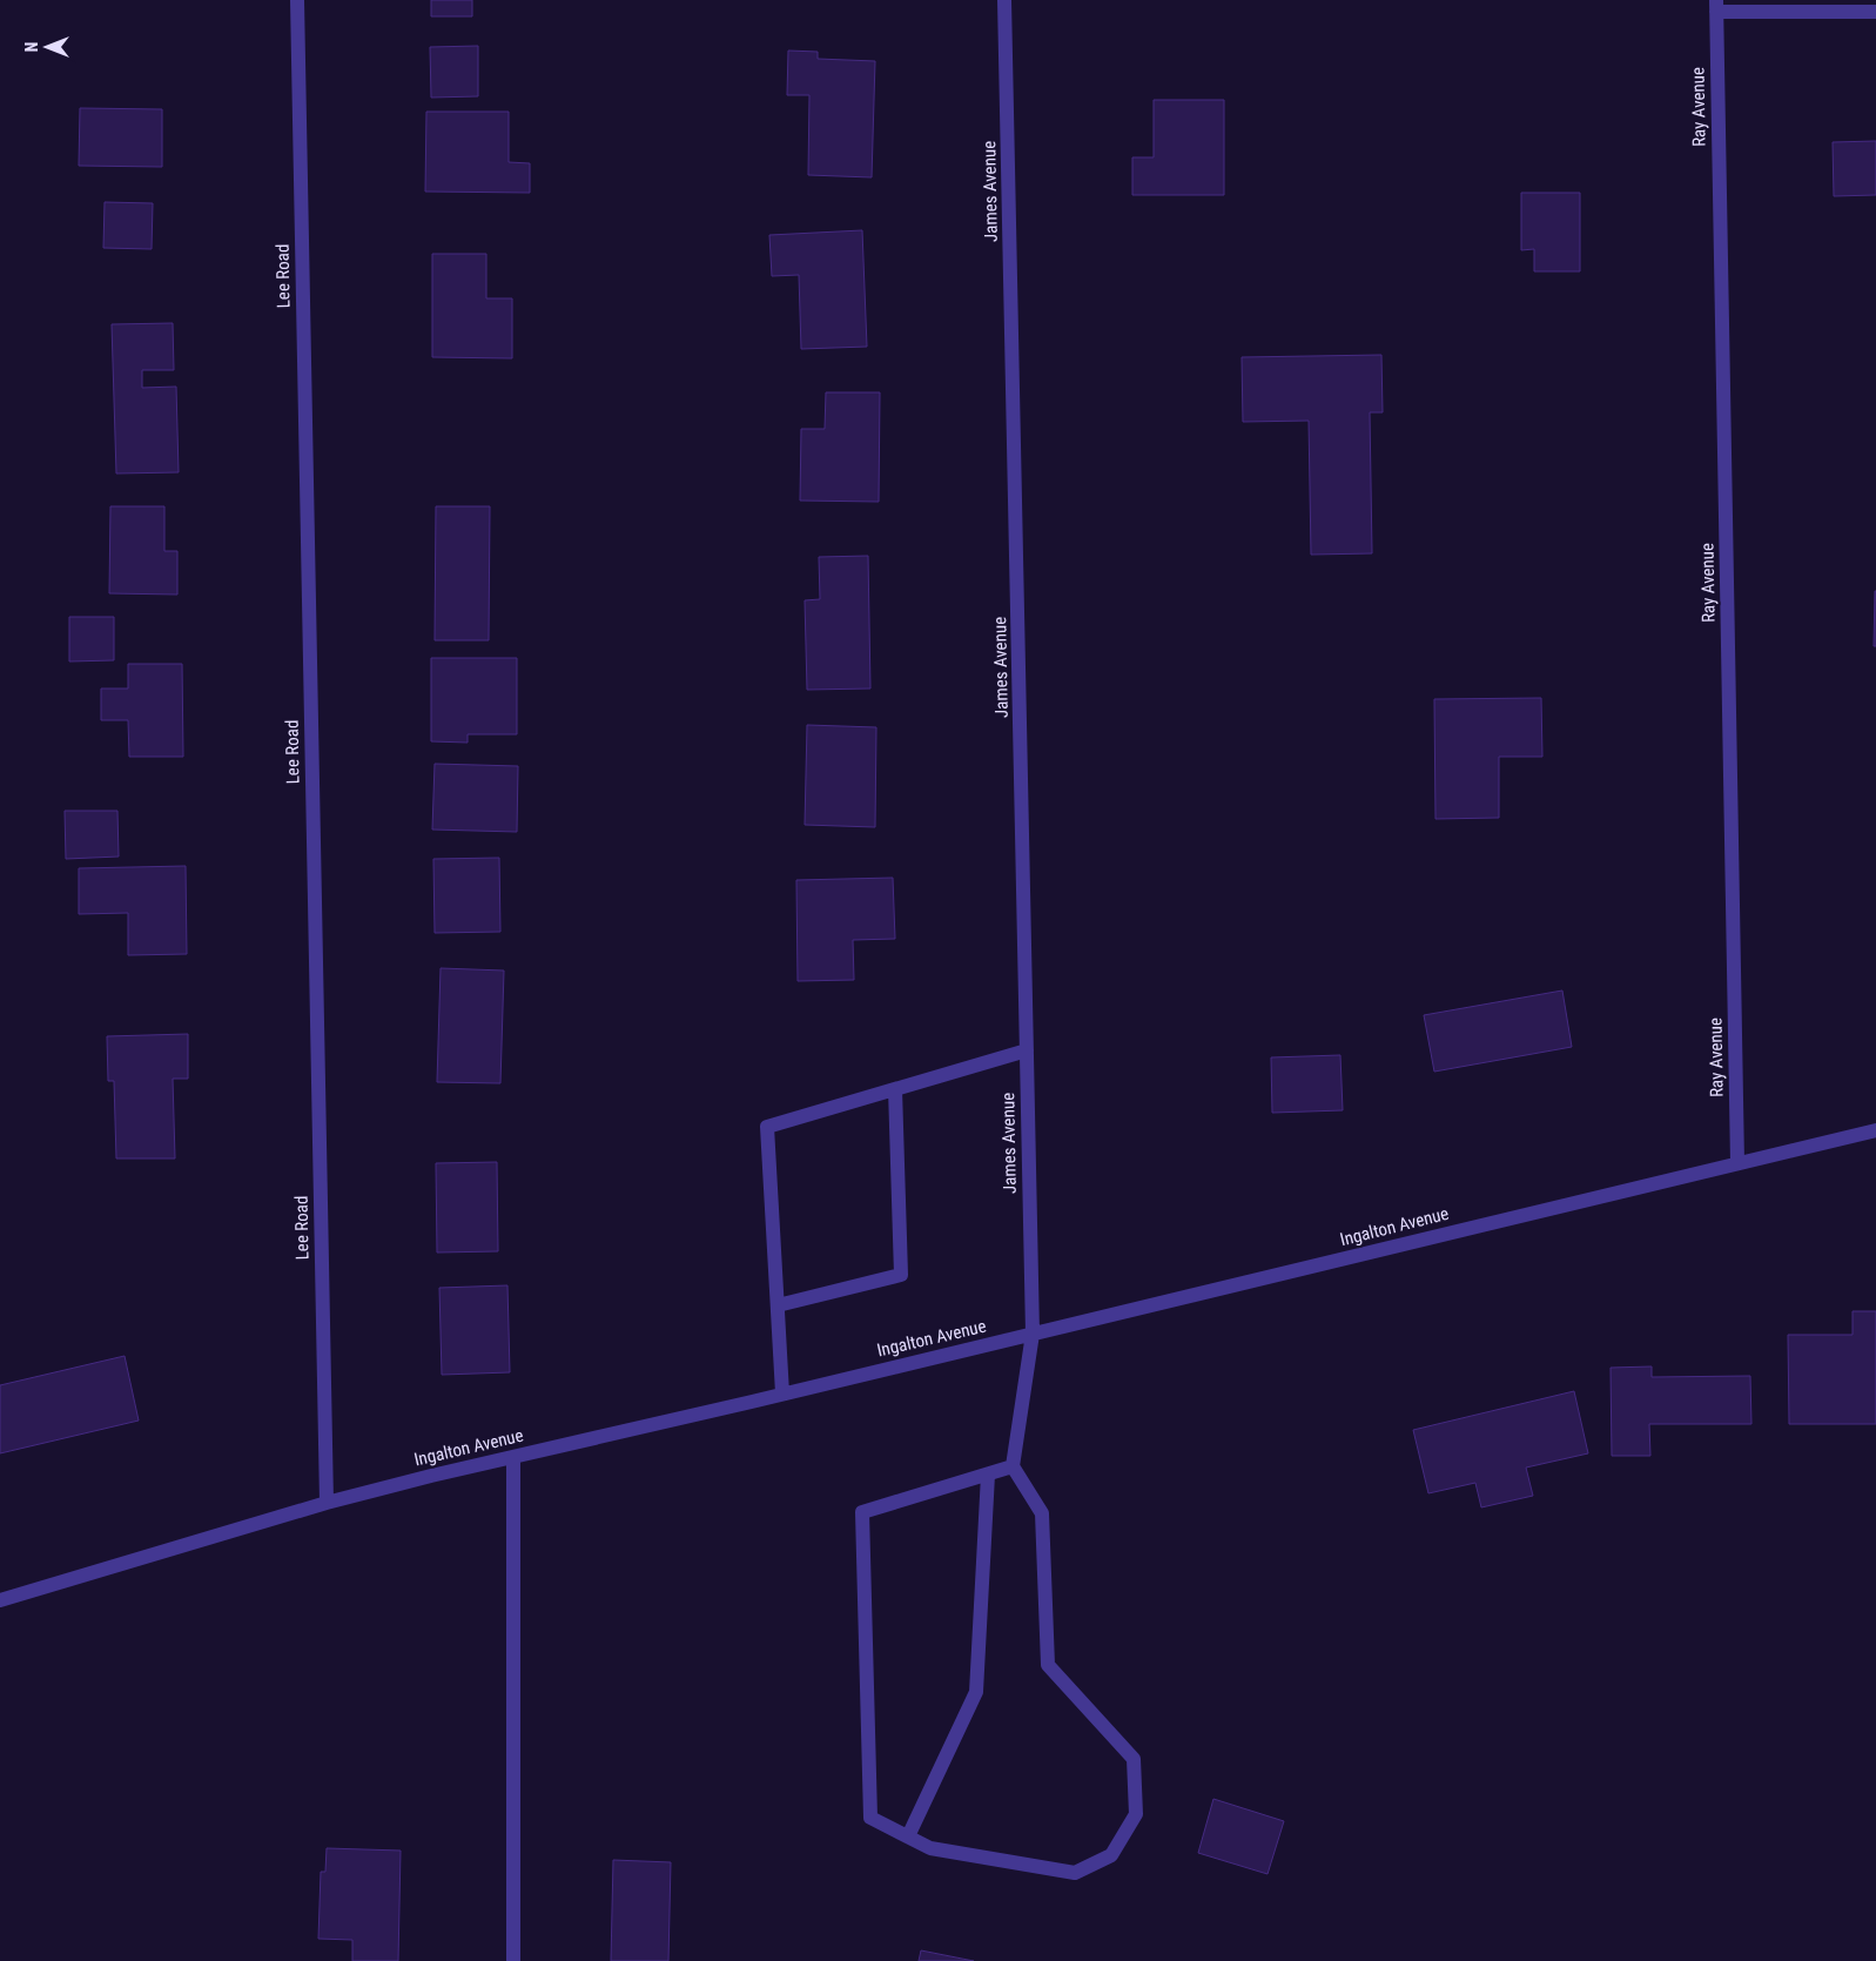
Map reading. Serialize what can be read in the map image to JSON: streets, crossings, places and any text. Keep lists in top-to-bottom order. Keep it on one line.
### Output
{"streets":{"street":["Ray Avenue","James Avenue","Lee Road","Ingalton Avenue"]},"crossings":[["Ray Avenue","Ingalton Avenue"],["James Avenue","Ingalton Avenue"],["Lee Road","Ingalton Avenue"]],"north":"left"}
